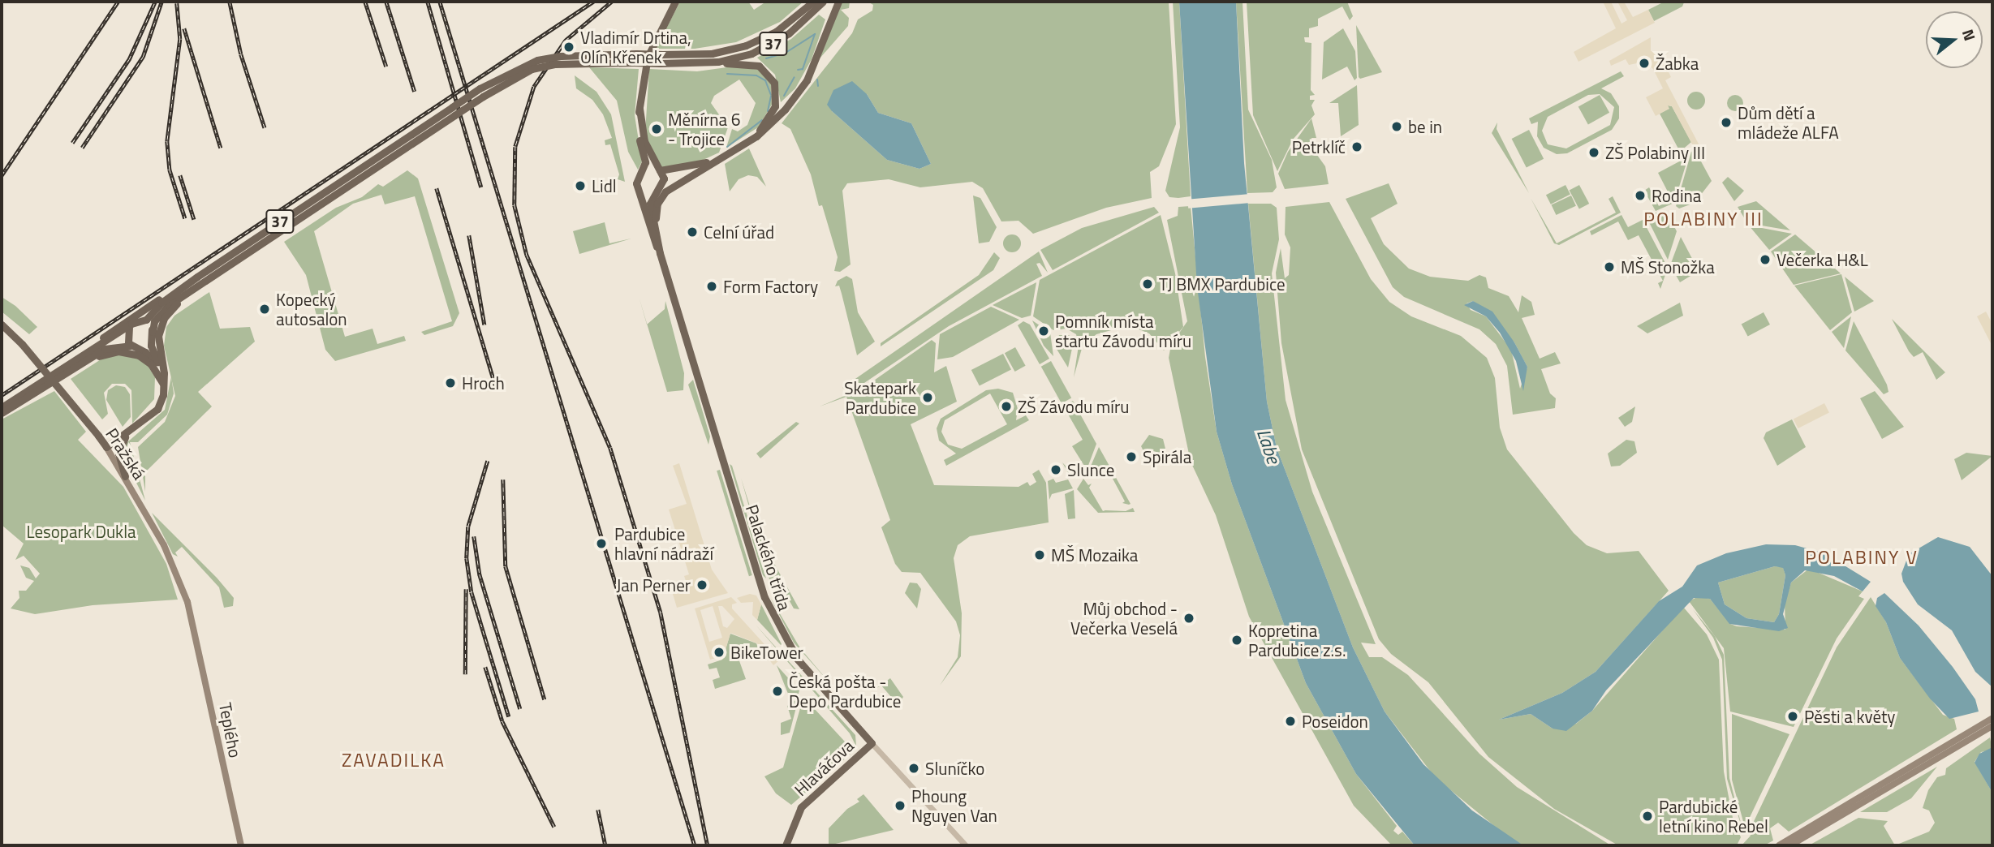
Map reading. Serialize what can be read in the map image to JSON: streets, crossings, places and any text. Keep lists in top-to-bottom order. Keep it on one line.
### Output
{"streets":{"main road":["37","Pražská","Palackého třída","Teplého","Hlaváčova"]},"crossings":[["Pražská","Teplého"],["Palackého třída","Hlaváčova"]],"districts":["POLABINY III","POLABINY V","ZAVADILKA"],"water":["Labe"],"parks":["Lesopark Dukla"],"places":["Vladimír Drtina, Olín Křenek","Žabka","Dům dětí a mládeže ALFA","be in","Měnírna 6 - Trojice","Petrklíč","ZŠ Polabiny III","Lidl","Rodina","Celní úřad","Večerka H&L","MŠ Stonožka","TJ BMX Pardubice","Form Factory","Kopecký autosalon","Pomník místa startu Závodu míru","Hroch","Skatepark Pardubice","ZŠ Závodu míru","Spirála","Slunce","Pardubice hlavní nádraží","MŠ Mozaika","Jan Perner","Můj obchod - Večerka Veselá","Kopretina Pardubice z.s.","BikeTower","Česká pošta - Depo Pardubice","Pěsti a květy","Poseidon","Sluníčko","Phoung Nguyen Van","Pardubické letní kino Rebel"],"north":"right"}
